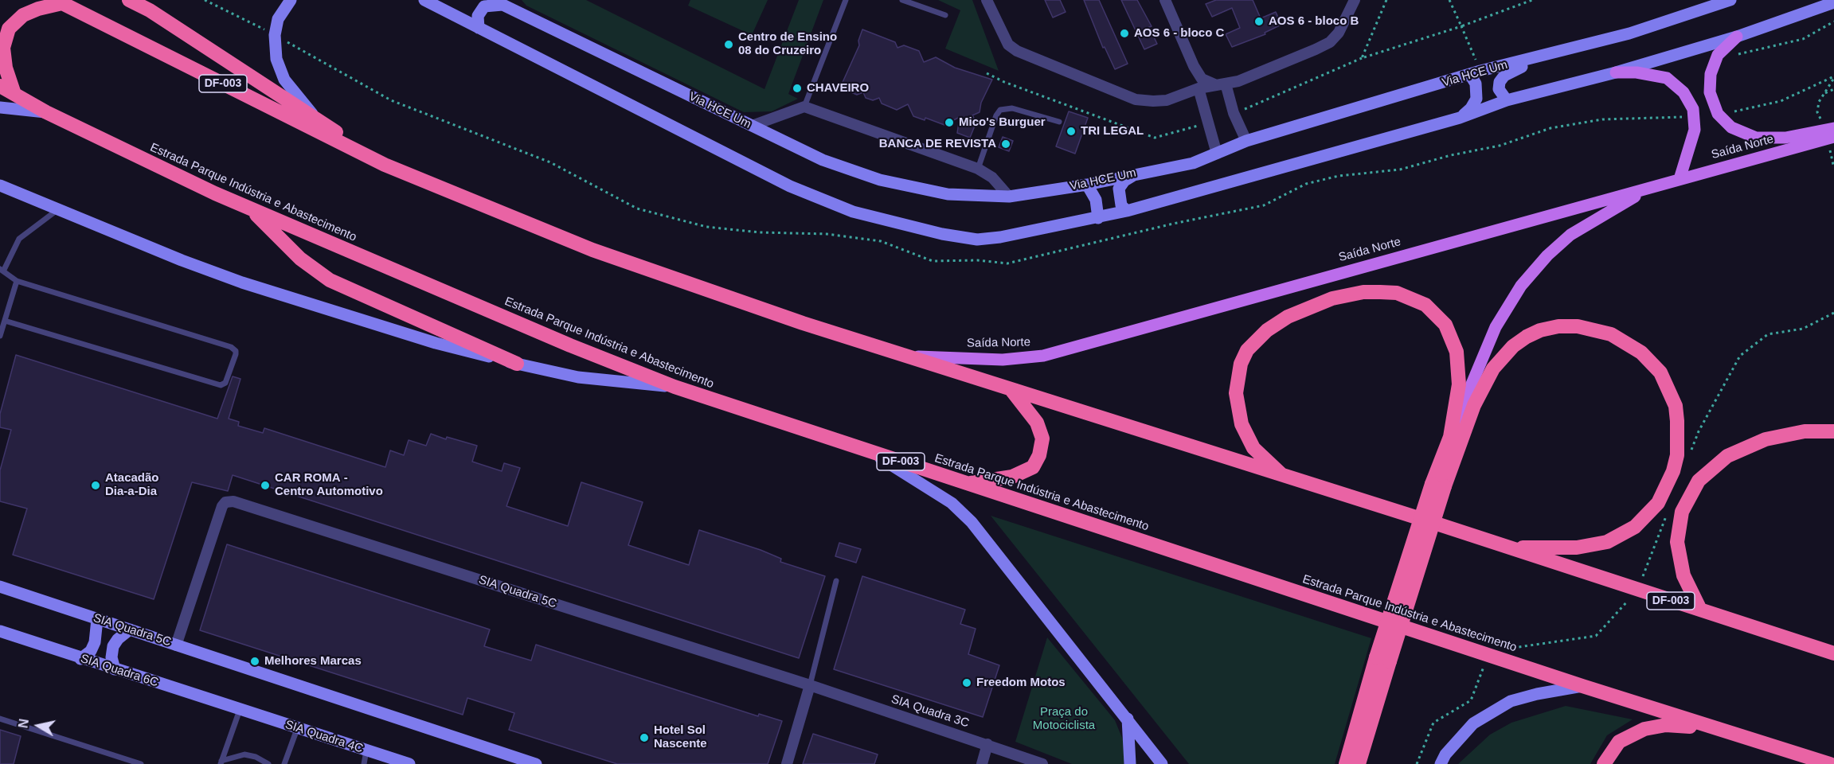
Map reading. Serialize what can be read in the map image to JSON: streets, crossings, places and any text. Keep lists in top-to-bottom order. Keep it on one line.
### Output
{"streets":{"highway":["DF-003","Estrada Parque Indústria e Abastecimento"],"main road":["Via HCE Um","Saída Norte","SIA Quadra 5C","SIA Quadra 6C","SIA Quadra 4C"],"street":["SIA Quadra 3C"]},"crossings":[["DF-003","Saída Norte"],["SIA Quadra 5C","SIA Quadra 3C"],["SIA Quadra 6C","SIA Quadra 4C"]],"parks":["Praça do Motociclista"],"places":["AOS 6 - bloco B","AOS 6 - bloco C","Centro de Ensino 08 do Cruzeiro","CHAVEIRO","Mico's Burguer","TRI LEGAL","BANCA DE REVISTA","Atacadão Dia-a-Dia","CAR ROMA - Centro Automotivo","Melhores Marcas","Freedom Motos","Hotel Sol Nascente"],"north":"left"}
